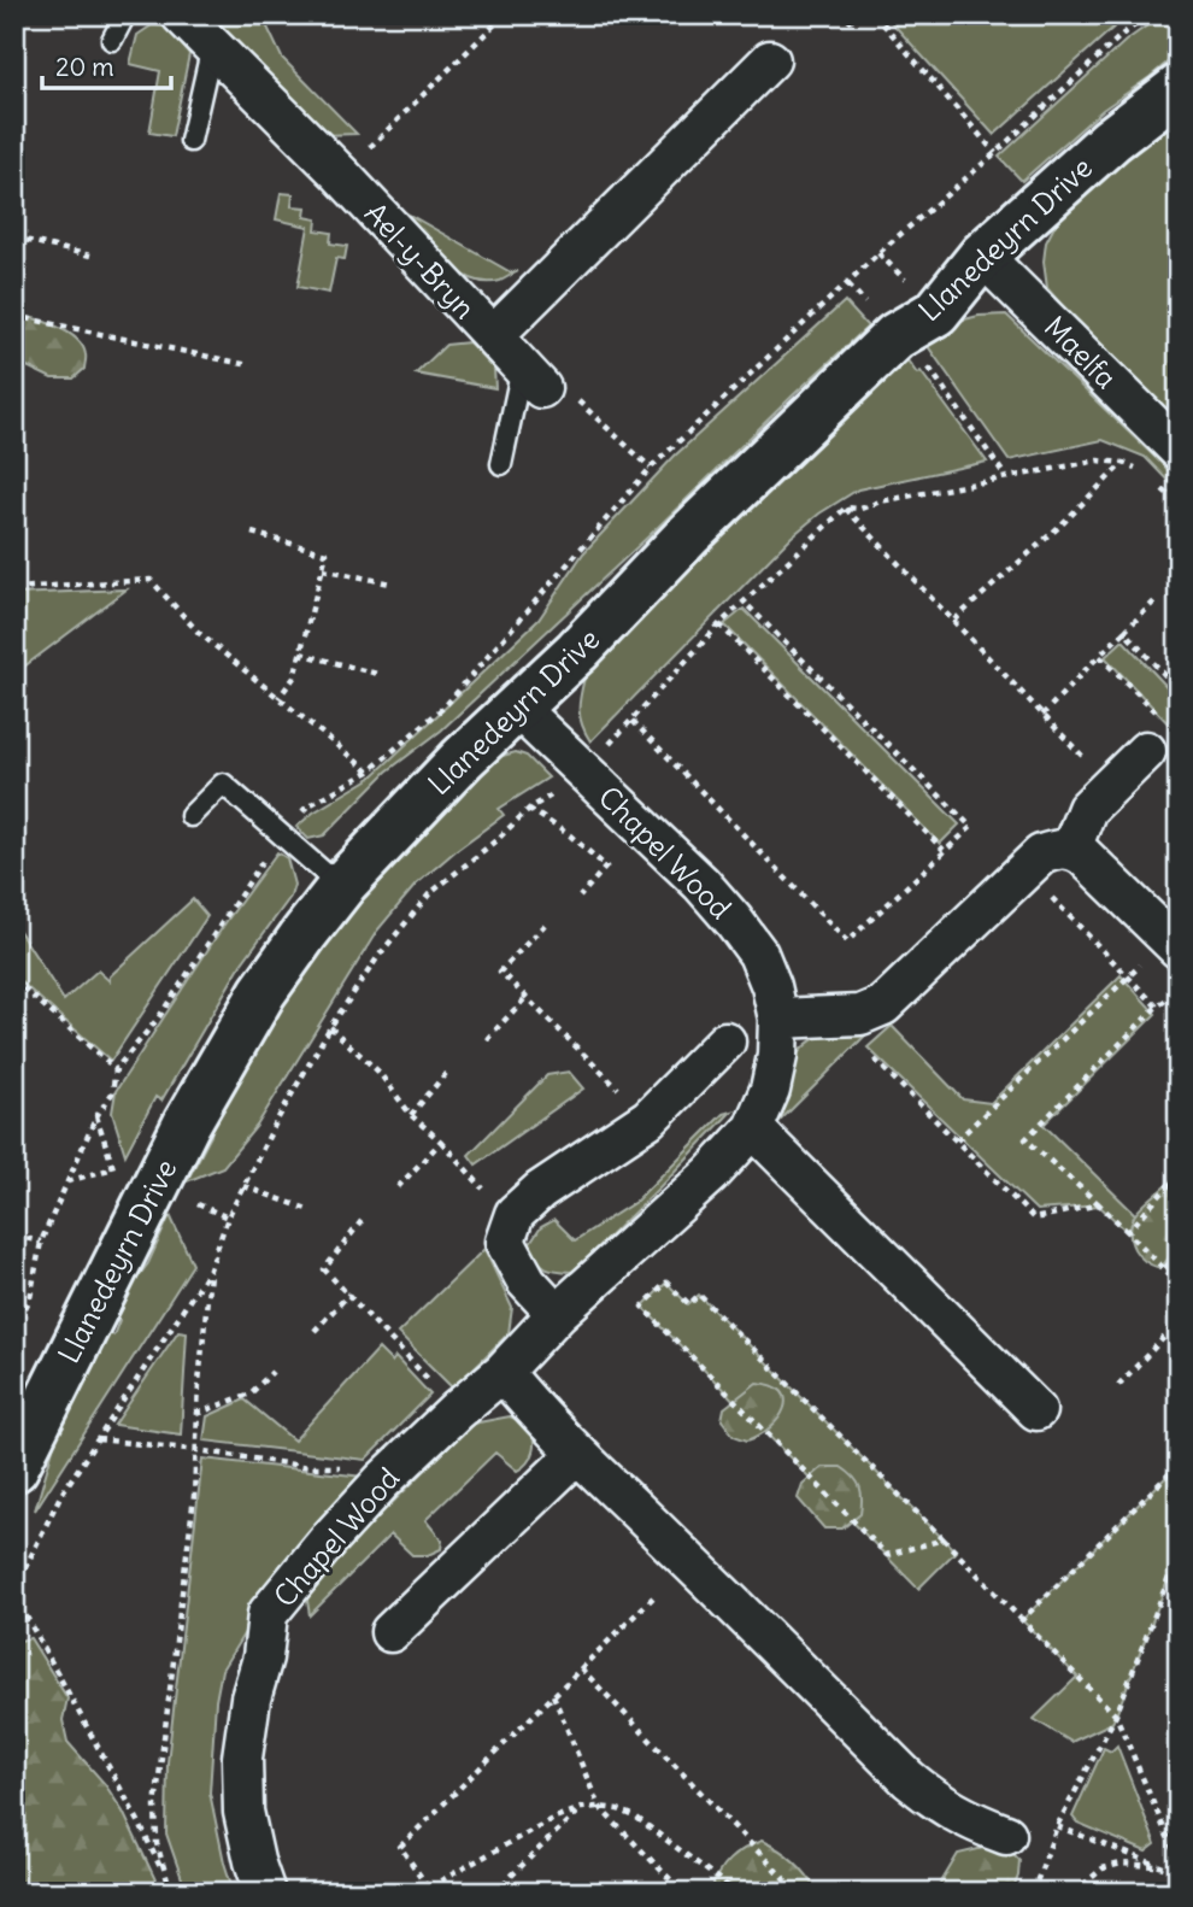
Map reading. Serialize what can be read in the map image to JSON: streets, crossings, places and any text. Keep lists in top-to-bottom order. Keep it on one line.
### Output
{"streets":{"street":["Llanedeyrn Drive","Ael-y-Bryn","Maelfa","Chapel Wood"]},"crossings":[["Llanedeyrn Drive","Maelfa"],["Llanedeyrn Drive","Chapel Wood"]],"scale_bar":"20 m"}
